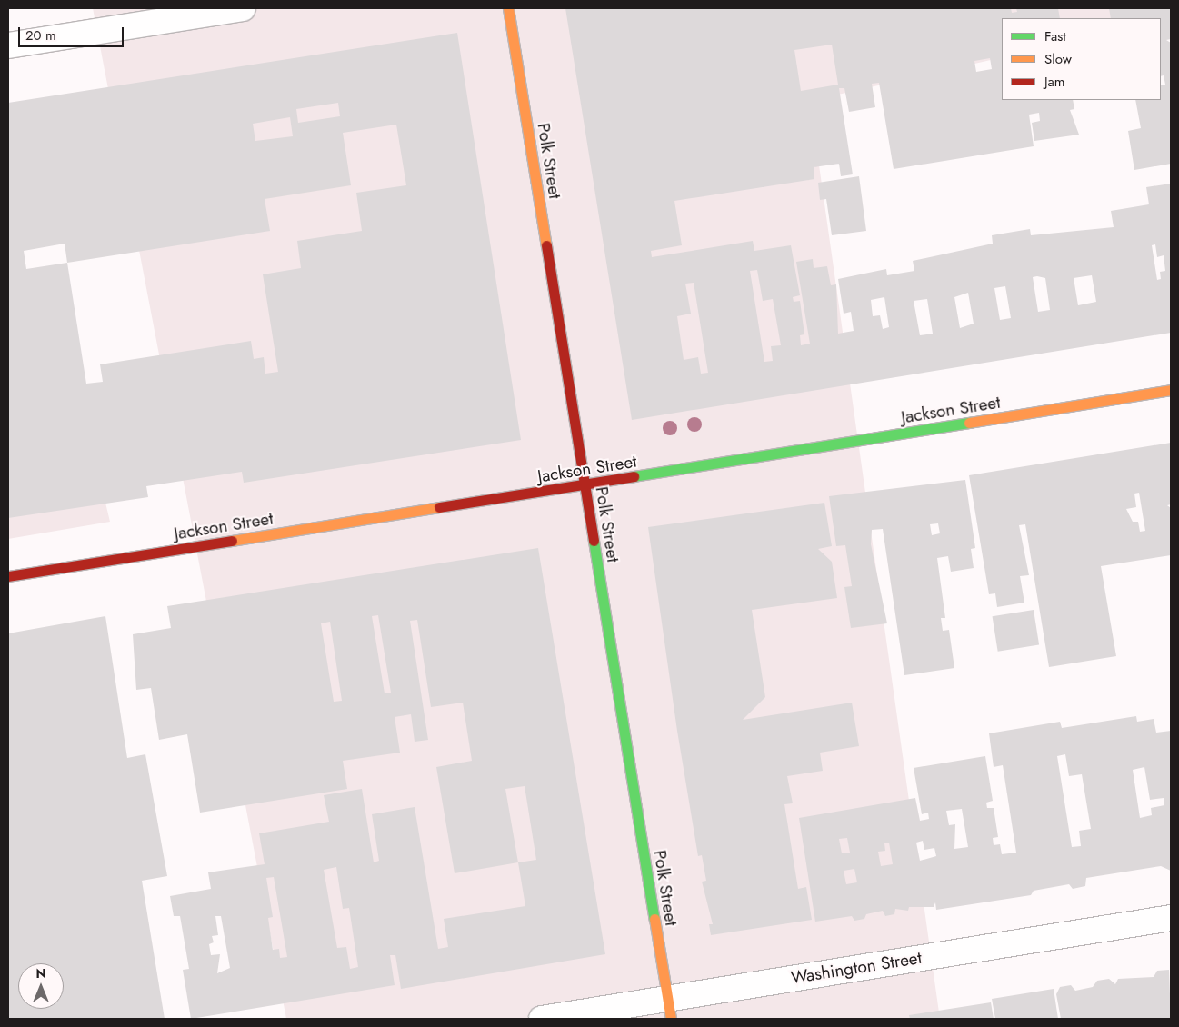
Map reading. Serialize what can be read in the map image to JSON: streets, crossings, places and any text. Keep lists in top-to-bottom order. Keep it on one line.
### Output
{"streets":{"street":["Polk Street","Jackson Street","Washington Street"]},"crossings":[["Polk Street","Jackson Street"],["Polk Street","Washington Street"]],"legend":["Fast","Slow","Jam"],"scale_bar":"20 m","north":"top"}
